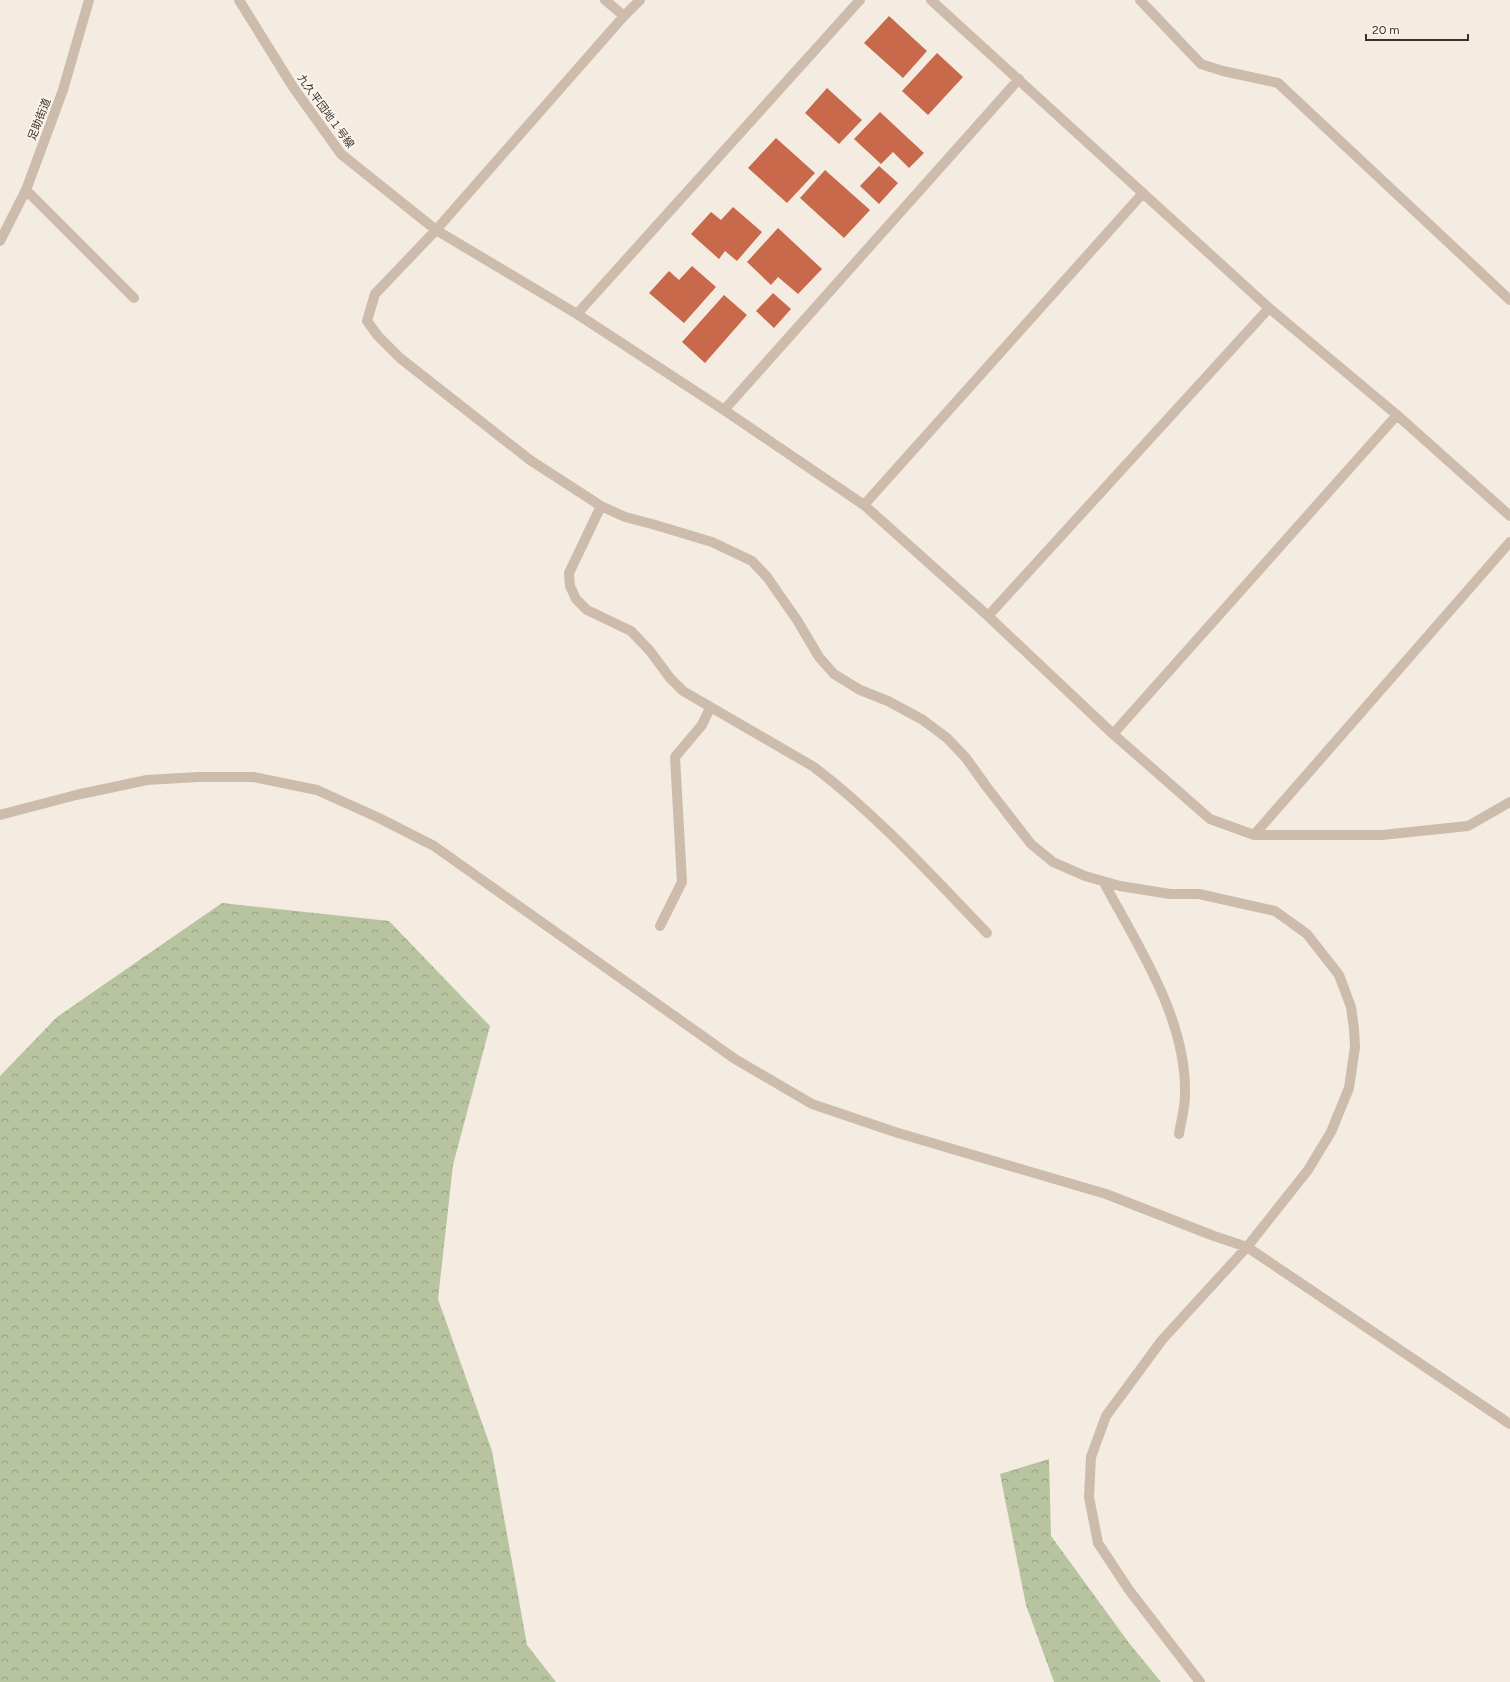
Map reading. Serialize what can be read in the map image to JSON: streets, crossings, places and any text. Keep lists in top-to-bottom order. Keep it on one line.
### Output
{"streets":{"street":["九久平団地１号線","足助街道"]},"scale_bar":"20 m"}
